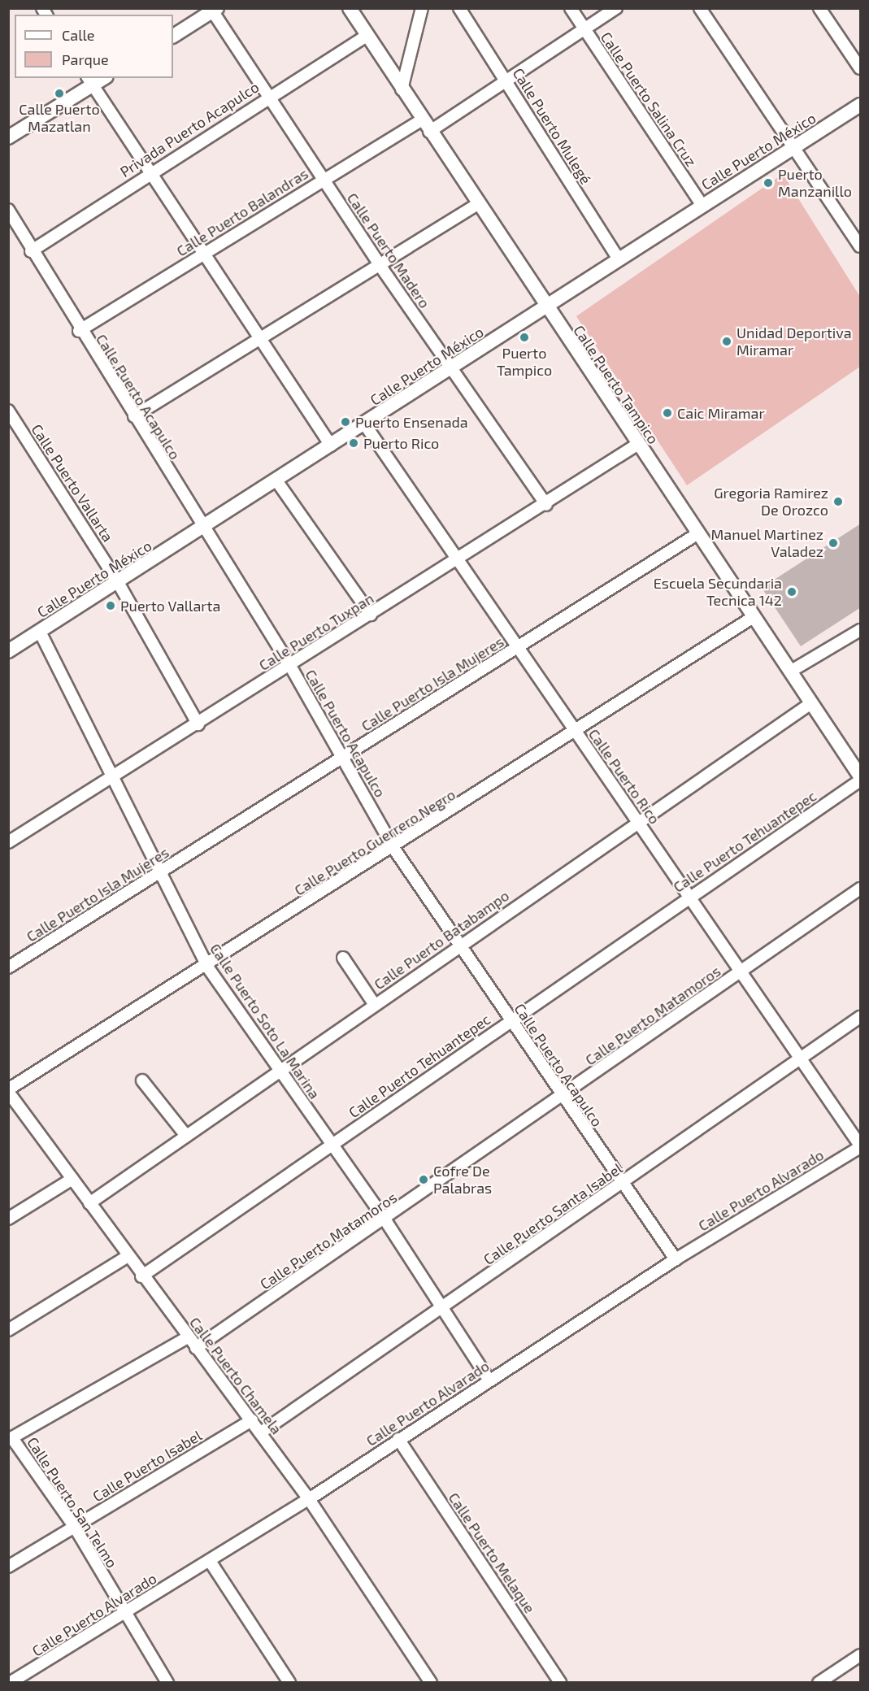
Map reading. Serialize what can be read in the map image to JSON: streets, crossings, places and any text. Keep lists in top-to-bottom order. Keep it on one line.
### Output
{"streets":{"street":["Calle Puerto Salina Cruz","Calle Puerto Mulegé","Privada Puerto Acapulco","Calle Puerto México","Calle Puerto Balandras","Calle Puerto Madero","Calle Puerto Tampico","Calle Puerto Acapulco","Calle Puerto Vallarta","Calle Puerto Tuxpan","Calle Puerto Isla Mujeres","Calle Puerto Rico","Calle Puerto Tehuantepec","Calle Puerto Guerrero Negro","Calle Puerto Batabampo","Calle Puerto Matamoros","Calle Puerto Soto La Marina","Calle Puerto Alvarado","Calle Puerto Santa Isabel","Calle Puerto Chamela","Calle Puerto Isabel","Calle Puerto San Telmo","Calle Puerto Melaque"]},"crossings":[["Calle Puerto Salina Cruz","Calle Puerto México"],["Calle Puerto Mulegé","Calle Puerto México"],["Privada Puerto Acapulco","Calle Puerto Madero"],["Privada Puerto Acapulco","Calle Puerto Tampico"],["Privada Puerto Acapulco","Calle Puerto Acapulco"],["Calle Puerto México","Calle Puerto Madero"],["Calle Puerto México","Calle Puerto Tampico"],["Calle Puerto México","Calle Puerto Acapulco"],["Calle Puerto México","Calle Puerto Vallarta"],["Calle Puerto México","Calle Puerto Rico"],["Calle Puerto México","Calle Puerto Soto La Marina"],["Calle Puerto Balandras","Calle Puerto Madero"],["Calle Puerto Balandras","Calle Puerto Tampico"],["Calle Puerto Balandras","Calle Puerto Acapulco"],["Calle Puerto Madero","Calle Puerto Tuxpan"],["Calle Puerto Tampico","Calle Puerto Tuxpan"],["Calle Puerto Tampico","Calle Puerto Isla Mujeres"],["Calle Puerto Tampico","Calle Puerto Guerrero Negro"],["Calle Puerto Tampico","Calle Puerto Batabampo"],["Calle Puerto Acapulco","Calle Puerto Tuxpan"],["Calle Puerto Acapulco","Calle Puerto Isla Mujeres"],["Calle Puerto Acapulco","Calle Puerto Tehuantepec"],["Calle Puerto Acapulco","Calle Puerto Guerrero Negro"],["Calle Puerto Acapulco","Calle Puerto Batabampo"],["Calle Puerto Acapulco","Calle Puerto Matamoros"],["Calle Puerto Acapulco","Calle Puerto Alvarado"],["Calle Puerto Acapulco","Calle Puerto Santa Isabel"],["Calle Puerto Vallarta","Calle Puerto Tuxpan"],["Calle Puerto Tuxpan","Calle Puerto Rico"],["Calle Puerto Tuxpan","Calle Puerto Soto La Marina"],["Calle Puerto Isla Mujeres","Calle Puerto Rico"],["Calle Puerto Isla Mujeres","Calle Puerto Soto La Marina"],["Calle Puerto Rico","Calle Puerto Tehuantepec"],["Calle Puerto Rico","Calle Puerto Guerrero Negro"],["Calle Puerto Rico","Calle Puerto Batabampo"],["Calle Puerto Rico","Calle Puerto Matamoros"],["Calle Puerto Rico","Calle Puerto Alvarado"],["Calle Puerto Rico","Calle Puerto Santa Isabel"],["Calle Puerto Tehuantepec","Calle Puerto Soto La Marina"],["Calle Puerto Tehuantepec","Calle Puerto Chamela"],["Calle Puerto Guerrero Negro","Calle Puerto Soto La Marina"],["Calle Puerto Guerrero Negro","Calle Puerto Chamela"],["Calle Puerto Batabampo","Calle Puerto Soto La Marina"],["Calle Puerto Batabampo","Calle Puerto Chamela"],["Calle Puerto Matamoros","Calle Puerto Soto La Marina"],["Calle Puerto Matamoros","Calle Puerto Chamela"],["Calle Puerto Soto La Marina","Calle Puerto Alvarado"],["Calle Puerto Soto La Marina","Calle Puerto Santa Isabel"],["Calle Puerto Alvarado","Calle Puerto Chamela"],["Calle Puerto Alvarado","Calle Puerto San Telmo"],["Calle Puerto Alvarado","Calle Puerto Melaque"],["Calle Puerto Santa Isabel","Calle Puerto Chamela"],["Calle Puerto Chamela","Calle Puerto Isabel"],["Calle Puerto Isabel","Calle Puerto San Telmo"]],"places":["Calle Puerto Mazatlan","Puerto Manzanillo","Puerto Tampico","Unidad Deportiva Miramar","Caic Miramar","Puerto Ensenada","Puerto Rico","Gregoria Ramirez De Orozco","Manuel Martinez Valadez","Escuela Secundaria Tecnica 142","Puerto Vallarta","Cofre De Palabras"],"legend":["Calle","Parque"]}
